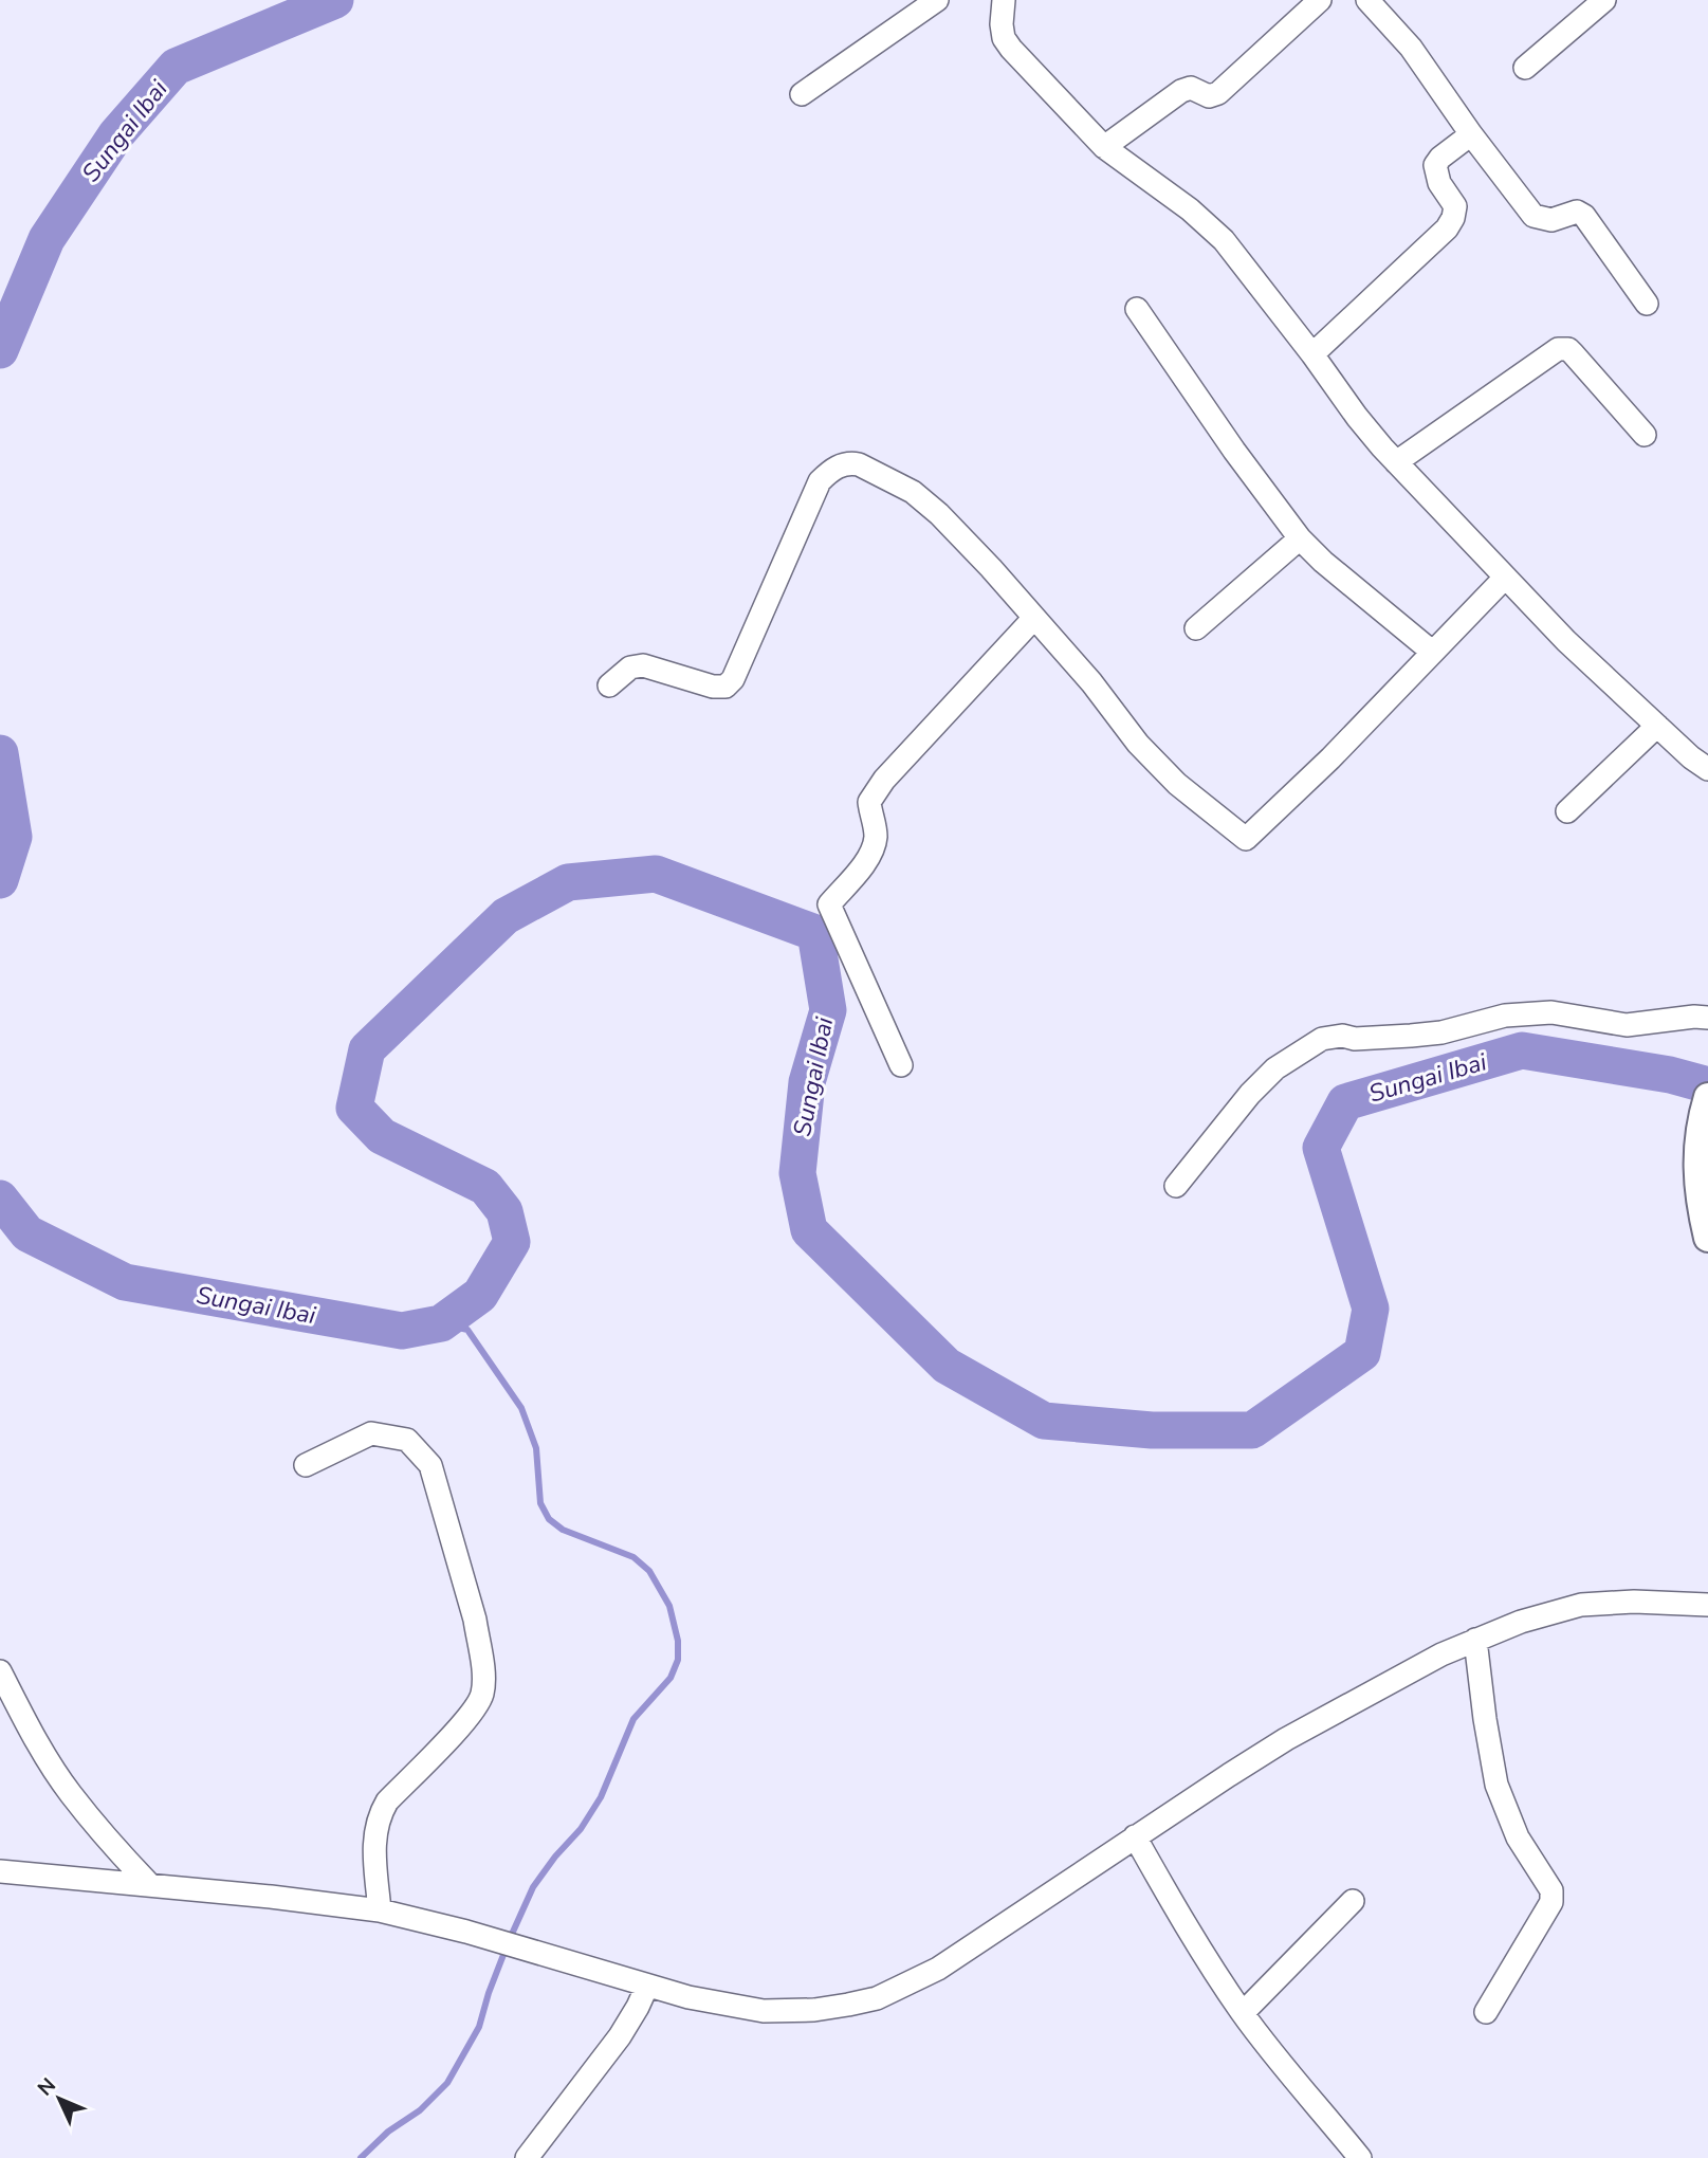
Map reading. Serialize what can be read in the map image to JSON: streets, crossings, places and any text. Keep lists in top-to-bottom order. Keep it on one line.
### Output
{"water":["Sungai Ibai"],"north":"top left"}
